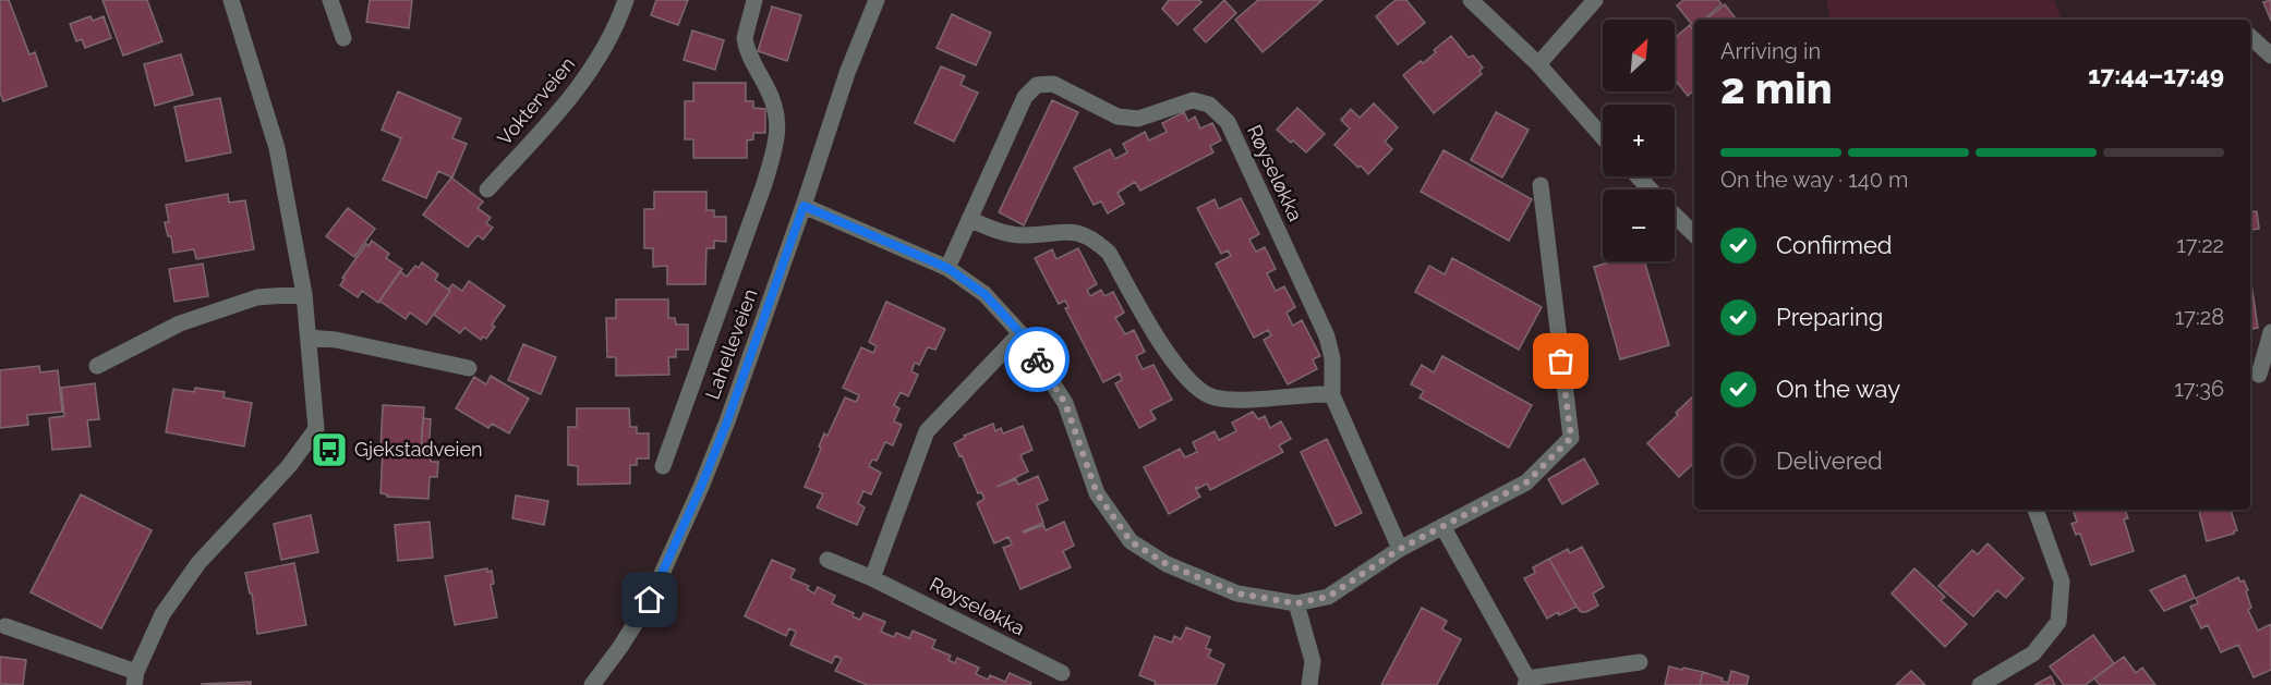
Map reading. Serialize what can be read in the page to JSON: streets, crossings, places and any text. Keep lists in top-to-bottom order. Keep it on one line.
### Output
{"streets":{"street":["Vokterveien","Røyseløkka","Lahelleveien"]},"places":{"bus stop":["Gjekstadveien"]},"north":"top right","page":{"map_buttons":["+","−"],"heading":["2 min","Arriving in","17:44–17:49"],"bar":"On the way · 140 m","list":[["Confirmed","17:22"],["Preparing","17:28"],["On the way","17:36"],"Delivered"]}}
